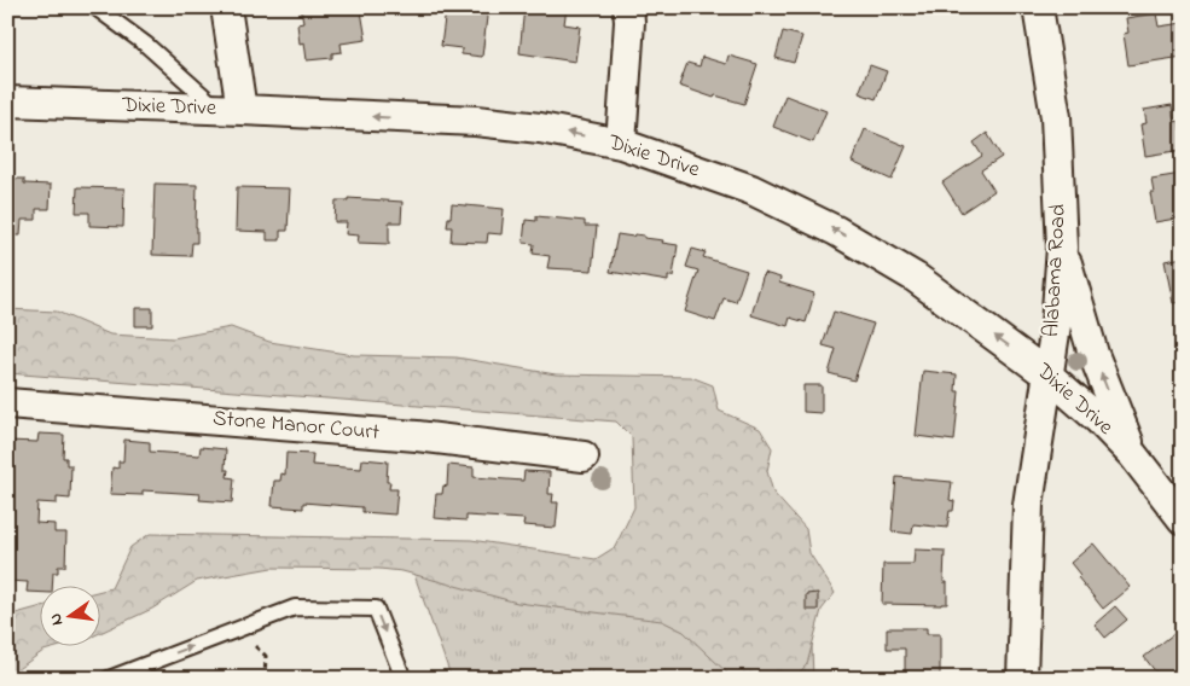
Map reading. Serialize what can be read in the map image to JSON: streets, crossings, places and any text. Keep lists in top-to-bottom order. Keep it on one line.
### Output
{"streets":{"street":["Dixie Drive","Alabama Road","Stone Manor Court"]},"crossings":[["Dixie Drive","Alabama Road"]],"one_way":["Dixie Drive"],"north":"left"}
